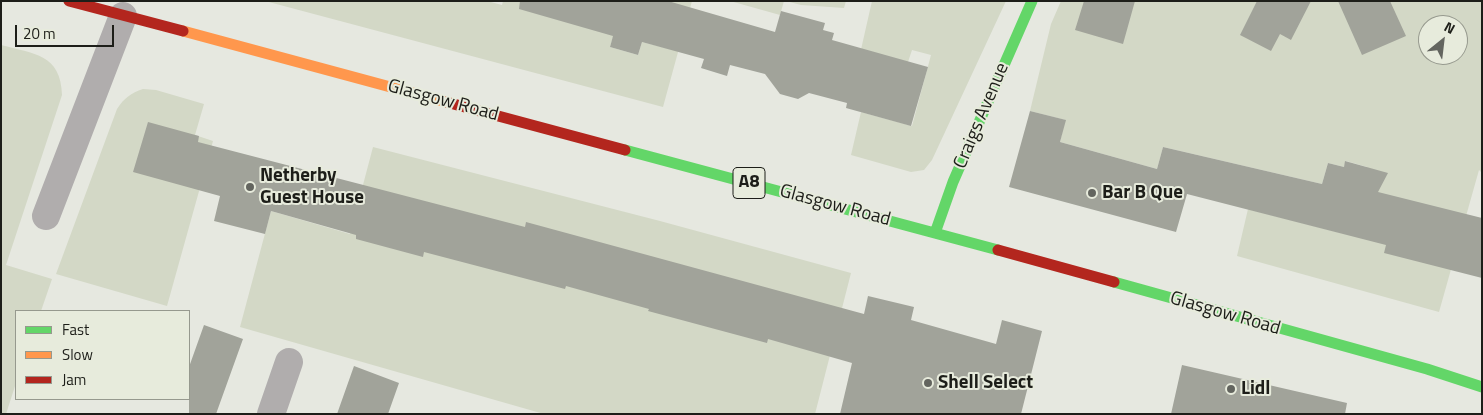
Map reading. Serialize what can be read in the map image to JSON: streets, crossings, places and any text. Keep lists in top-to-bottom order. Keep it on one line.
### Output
{"streets":{"main road":["Glasgow Road","Craigs Avenue","A8"]},"crossings":[["Glasgow Road","Craigs Avenue"]],"places":["Netherby Guest House","Bar B Que","Shell Select","Lidl"],"legend":["Fast","Slow","Jam"],"scale_bar":"20 m","north":"top right"}
